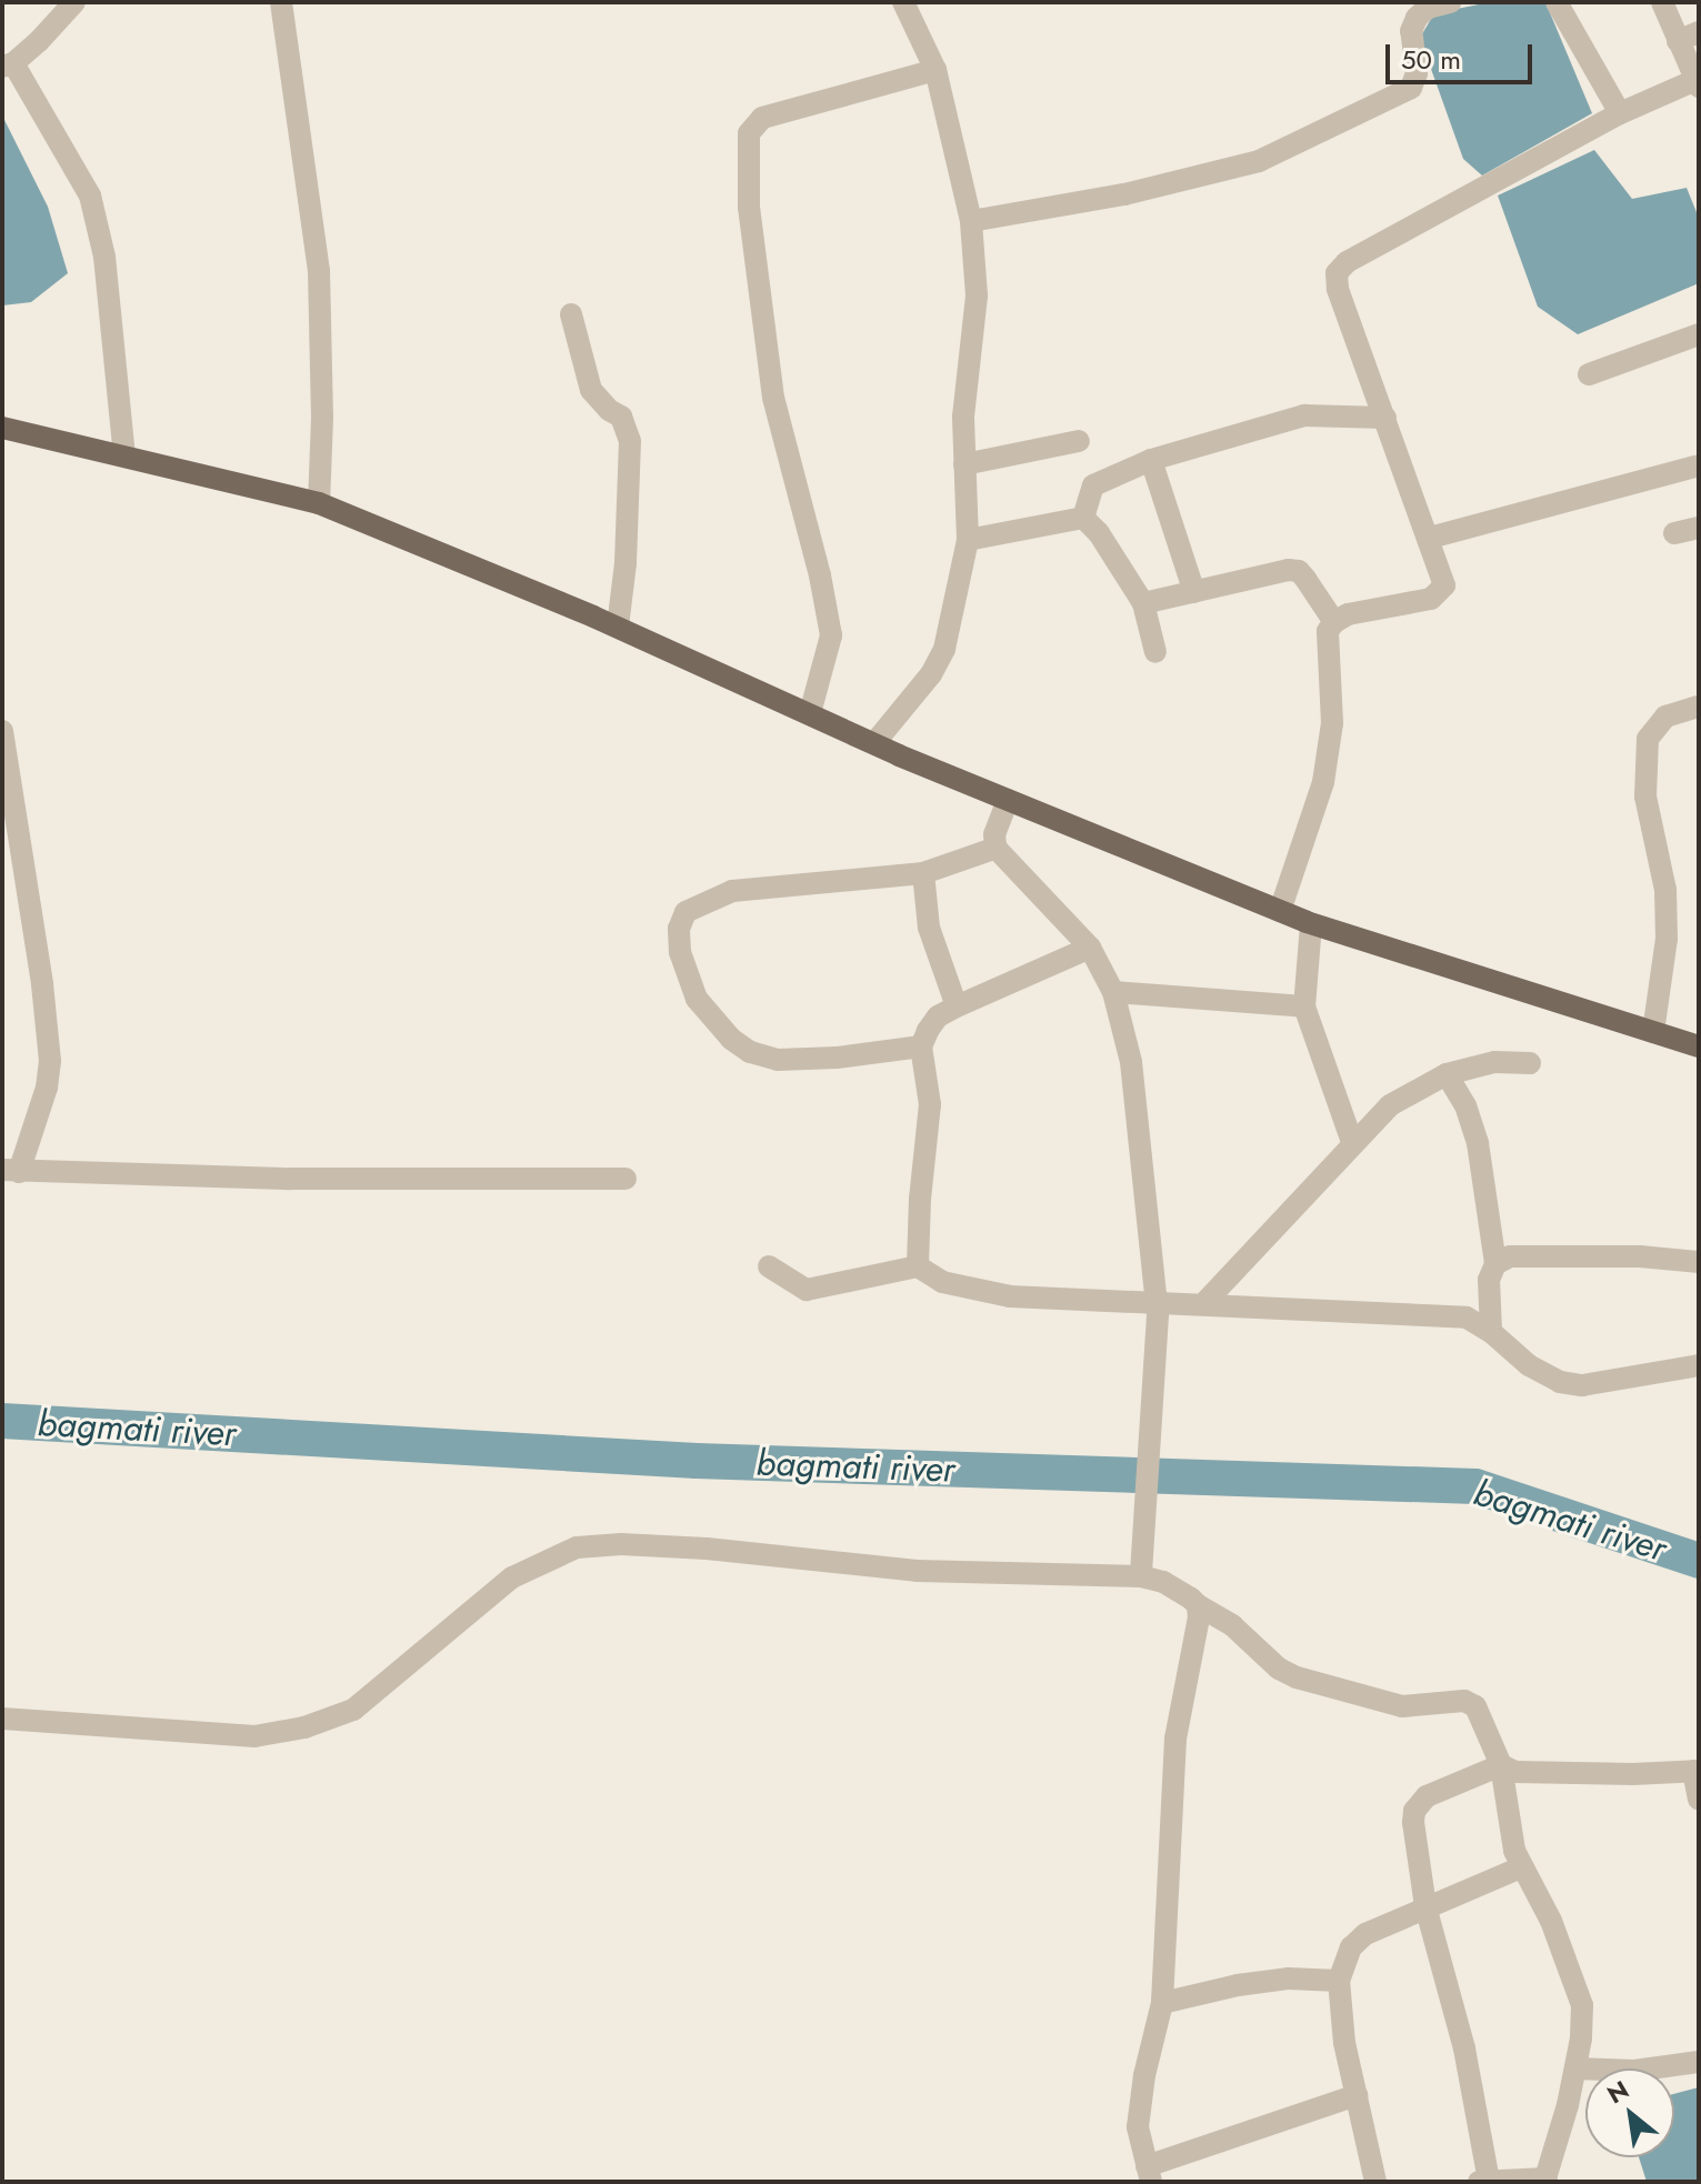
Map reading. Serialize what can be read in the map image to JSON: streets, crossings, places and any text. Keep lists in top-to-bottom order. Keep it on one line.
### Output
{"water":["bagmati river"],"scale_bar":"50 m","north":"top left"}
